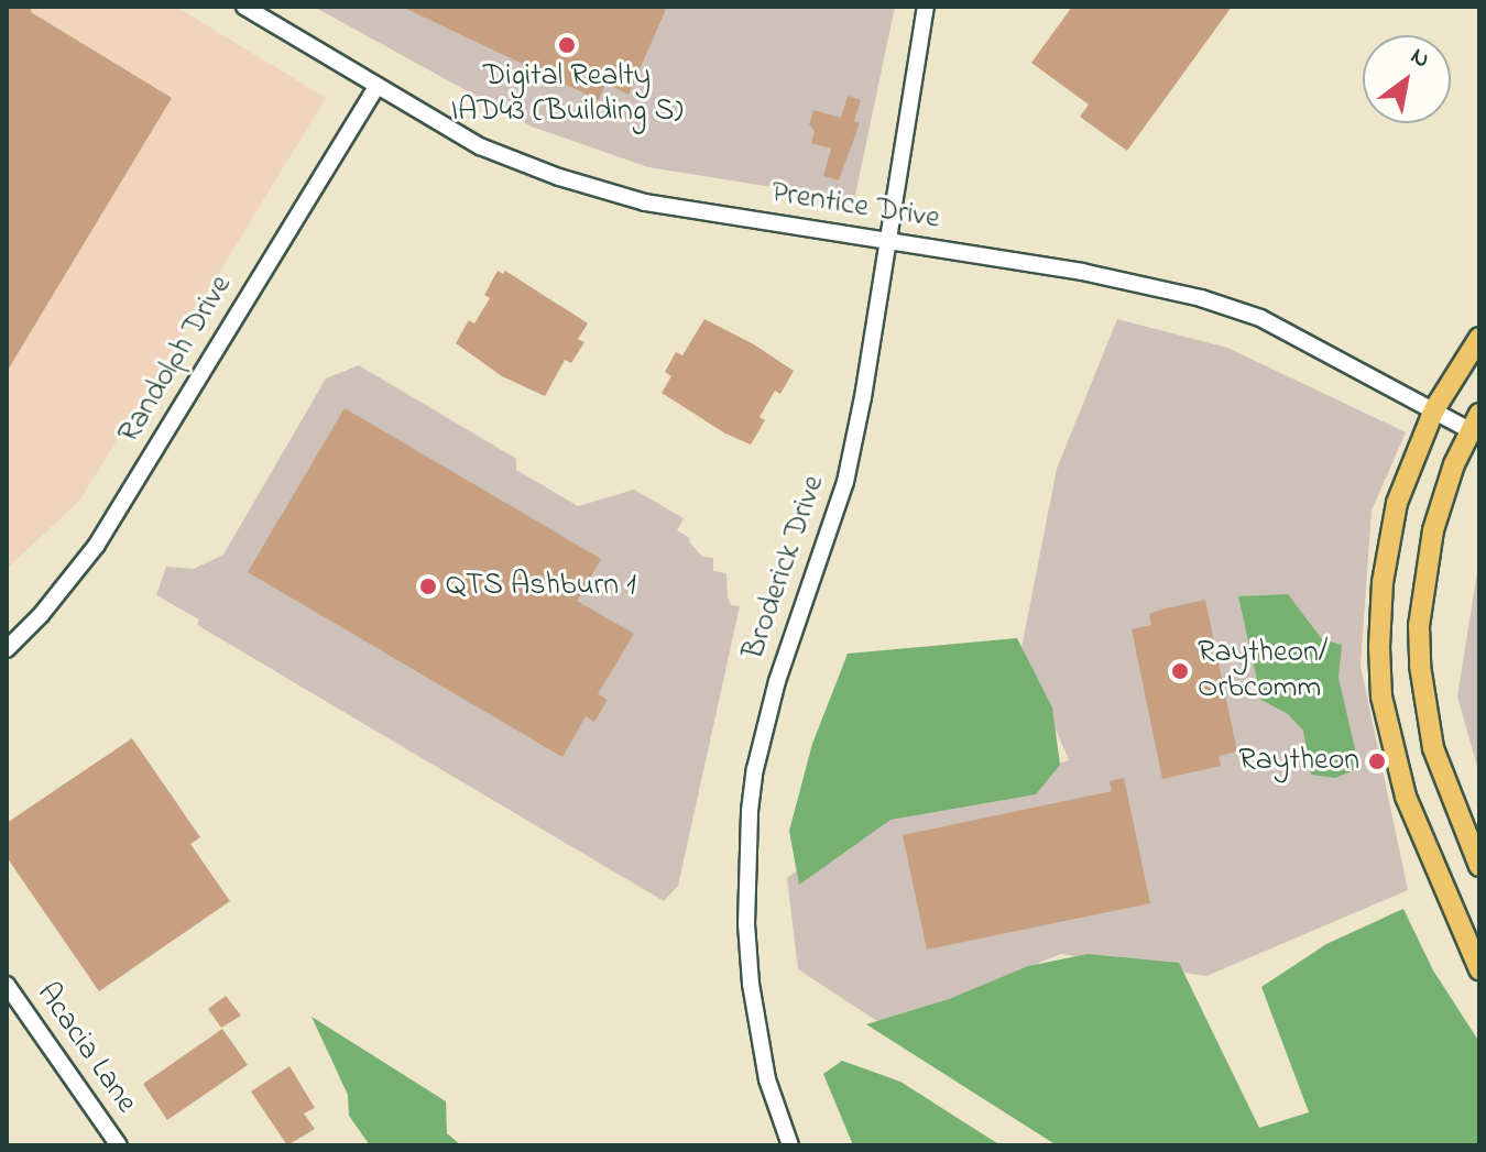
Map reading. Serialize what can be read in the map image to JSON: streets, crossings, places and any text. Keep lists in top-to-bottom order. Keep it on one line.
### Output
{"streets":{"street":["Prentice Drive","Randolph Drive","Broderick Drive","Acacia Lane"]},"crossings":[["Prentice Drive","Randolph Drive"],["Prentice Drive","Broderick Drive"]],"places":["Digital Realty IAD43 (Building S)","QTS Ashburn 1","Raytheon/ Orbcomm","Raytheon"],"north":"top right"}
